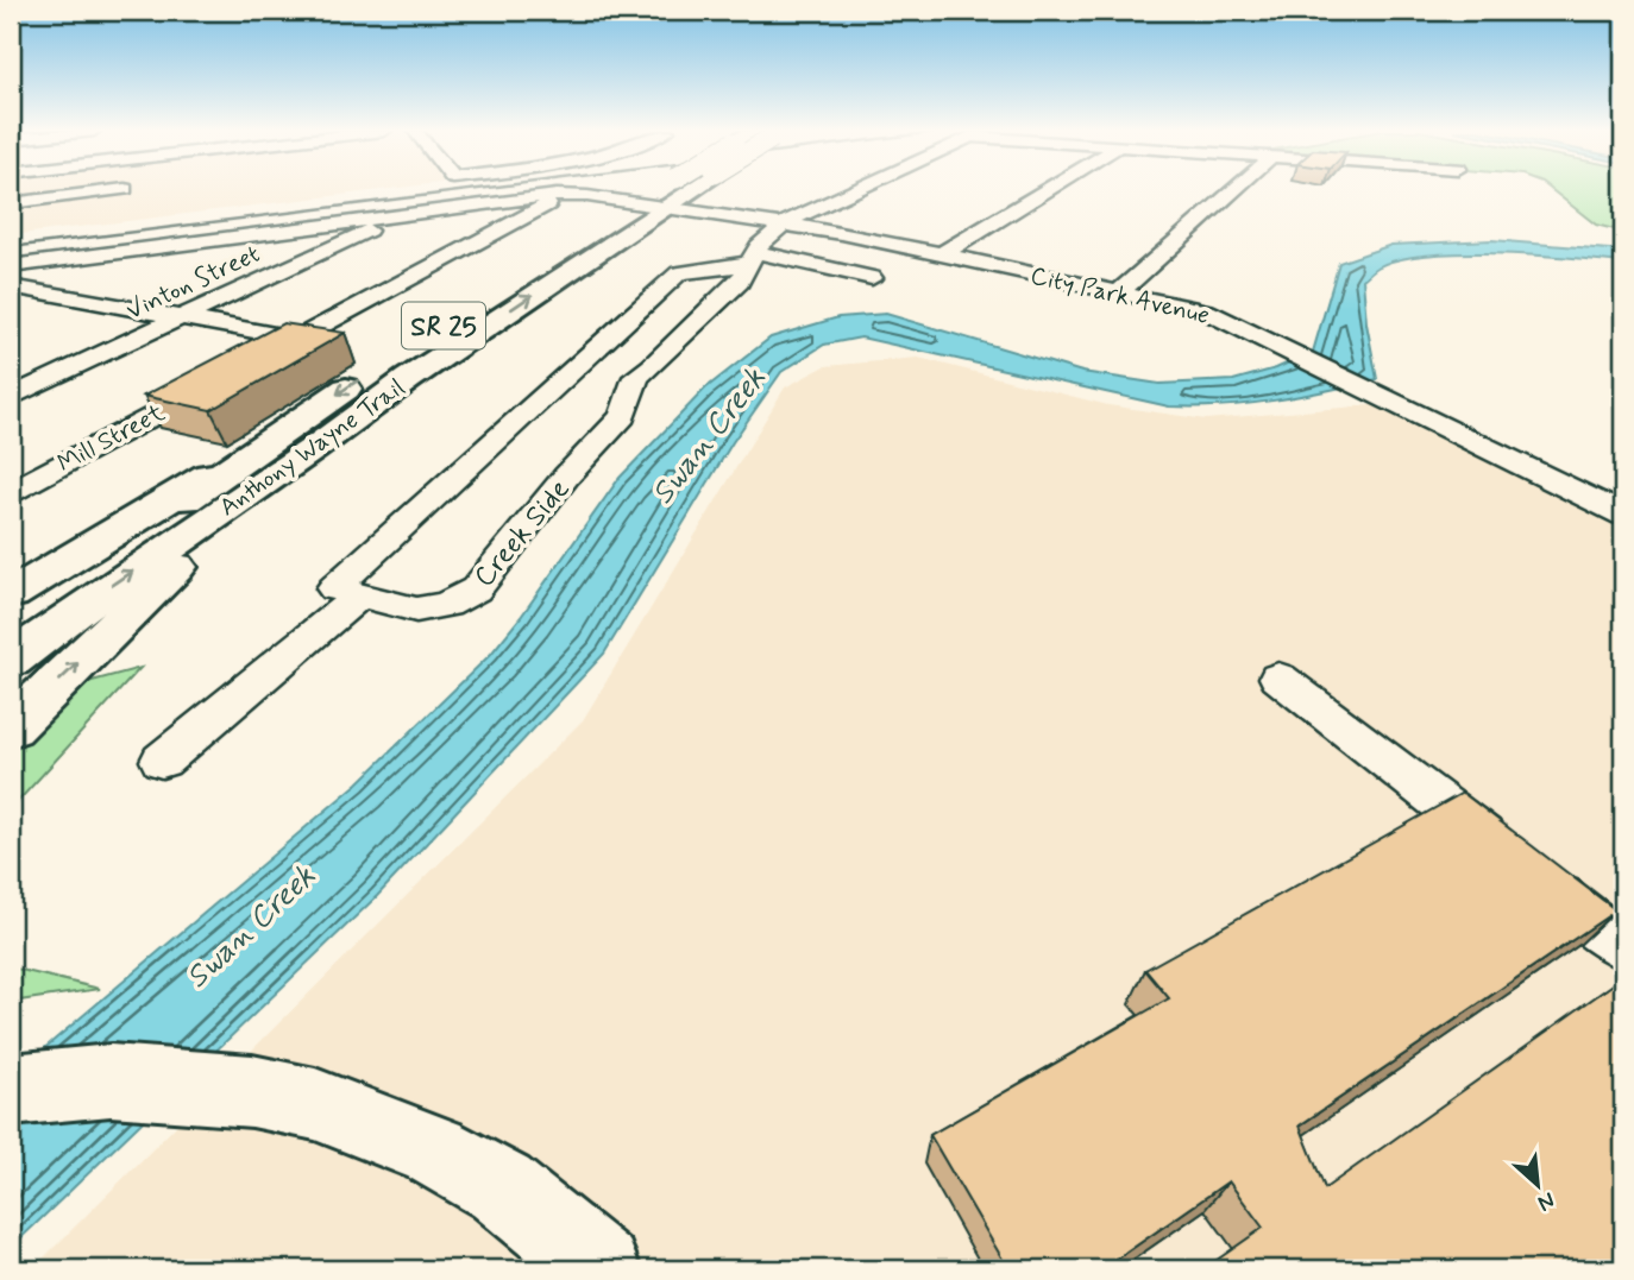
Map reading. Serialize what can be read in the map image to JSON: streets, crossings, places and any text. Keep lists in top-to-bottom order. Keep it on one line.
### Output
{"streets":{"main road":["SR 25","Anthony Wayne Trail"],"street":["Vinton Street","City Park Avenue","Mill Street","Creek Side"]},"crossings":[["Vinton Street","City Park Avenue"],["City Park Avenue","Anthony Wayne Trail"]],"water":["Swan Creek"],"north":"bottom right"}
